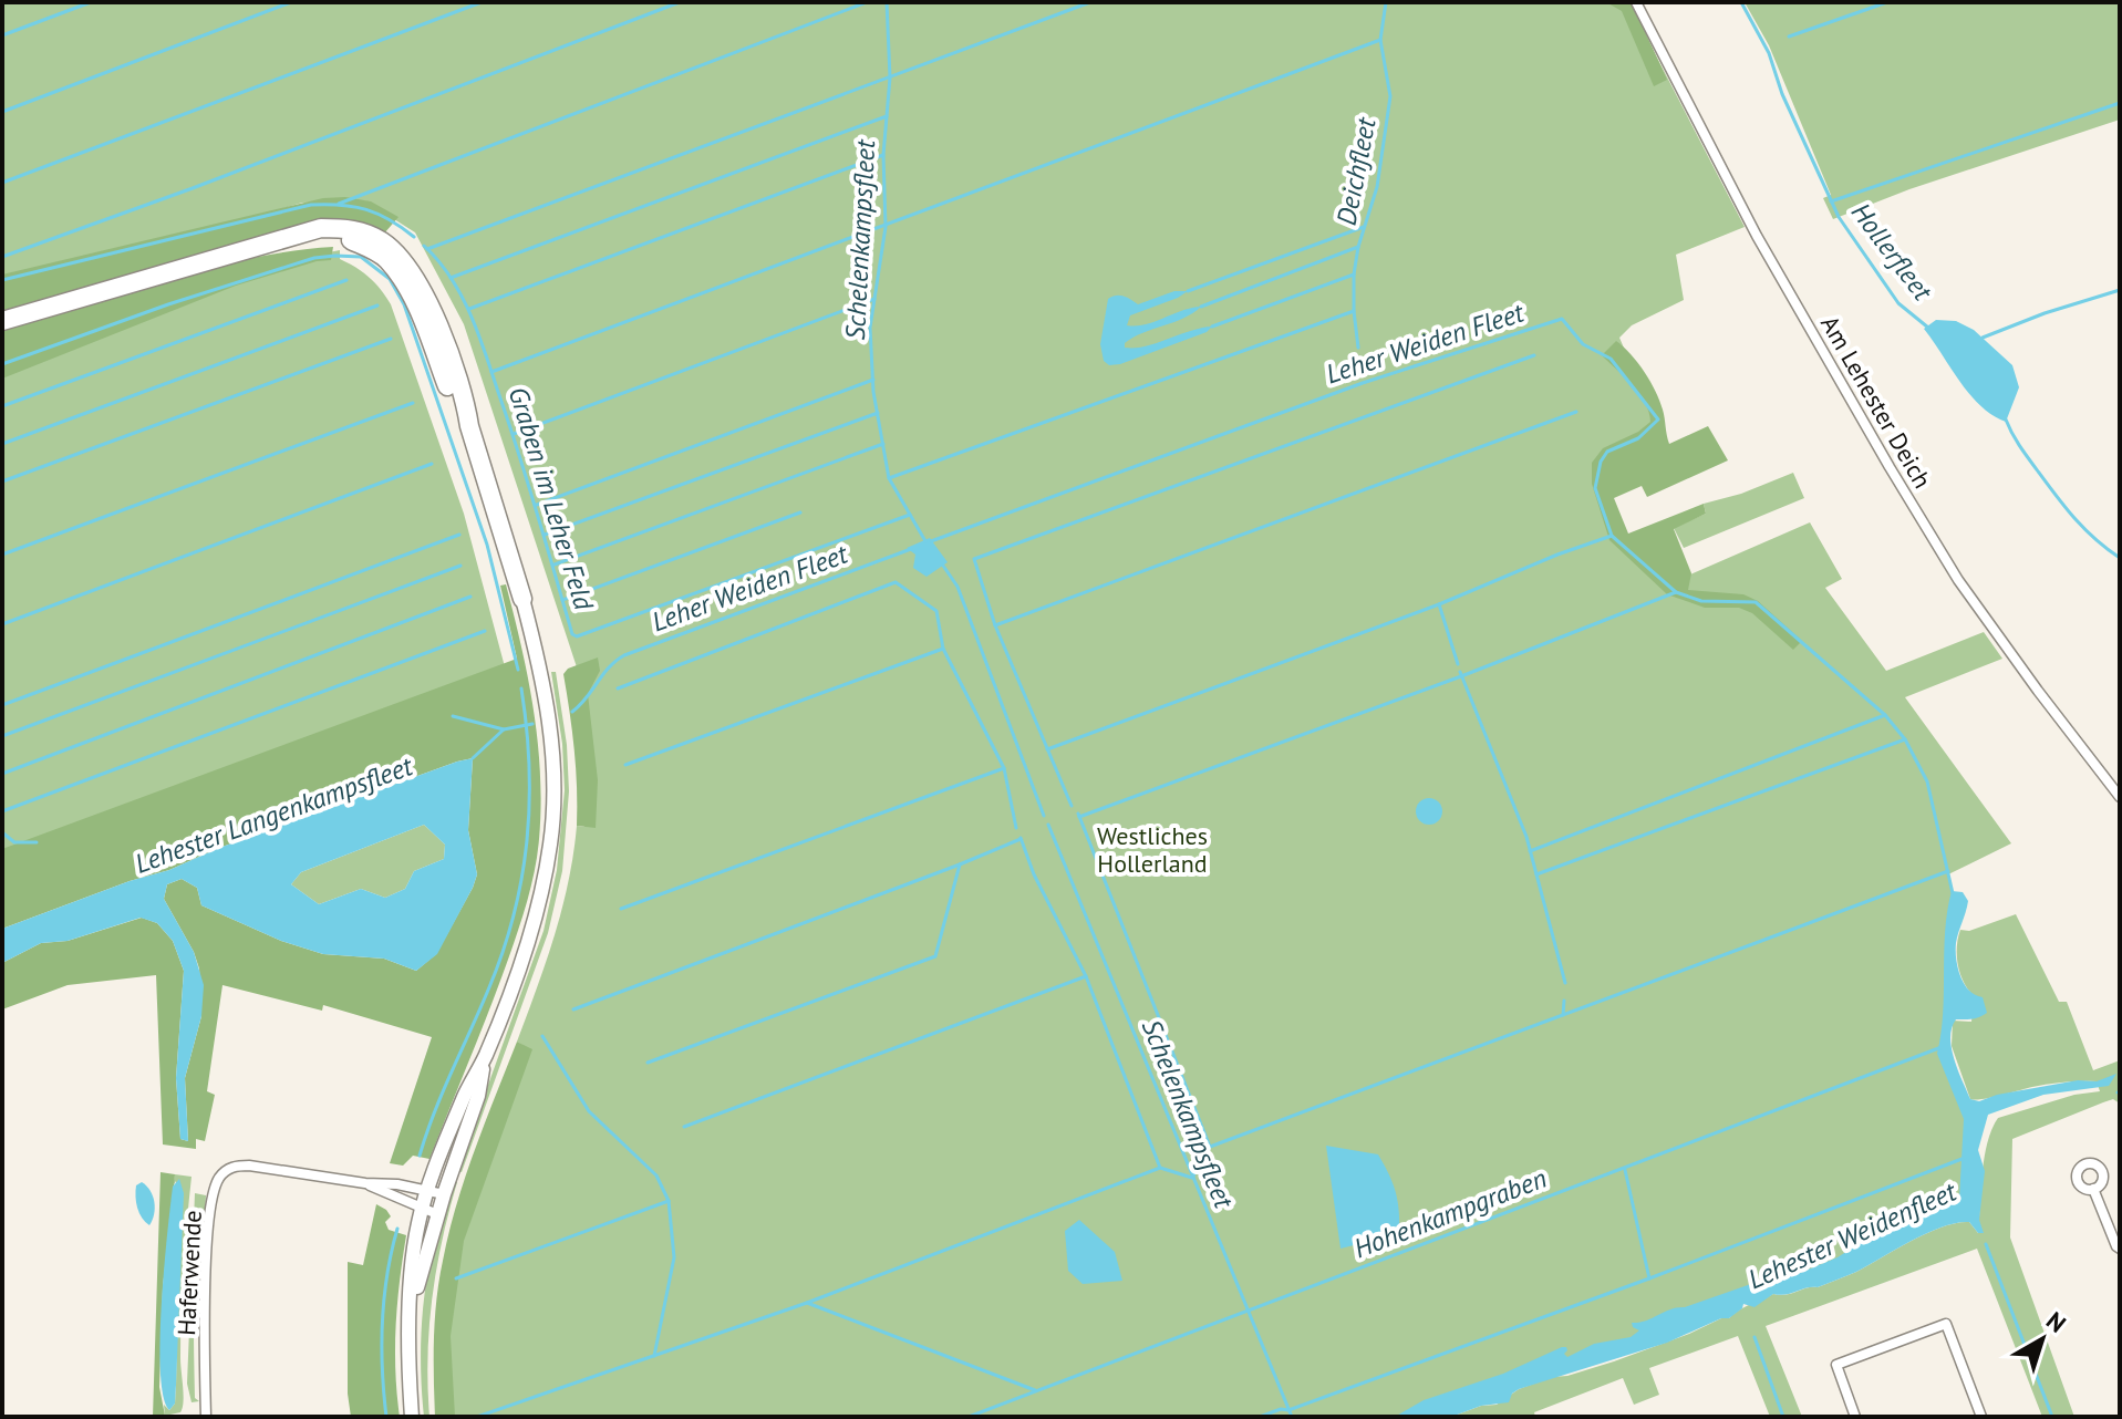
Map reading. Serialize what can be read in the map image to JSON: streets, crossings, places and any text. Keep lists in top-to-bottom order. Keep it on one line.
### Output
{"streets":{"street":["Am Lehester Deich","Haferwende"]},"water":["Deichfleet","Schelenkampsfleet","Hollerfleet","Leher Weiden Fleet","Graben im Leher Feld","Lehester Langenkampsfleet","Hohenkampgraben","Lehester Weidenfleet"],"parks":["Westliches Hollerland"],"north":"top right"}
